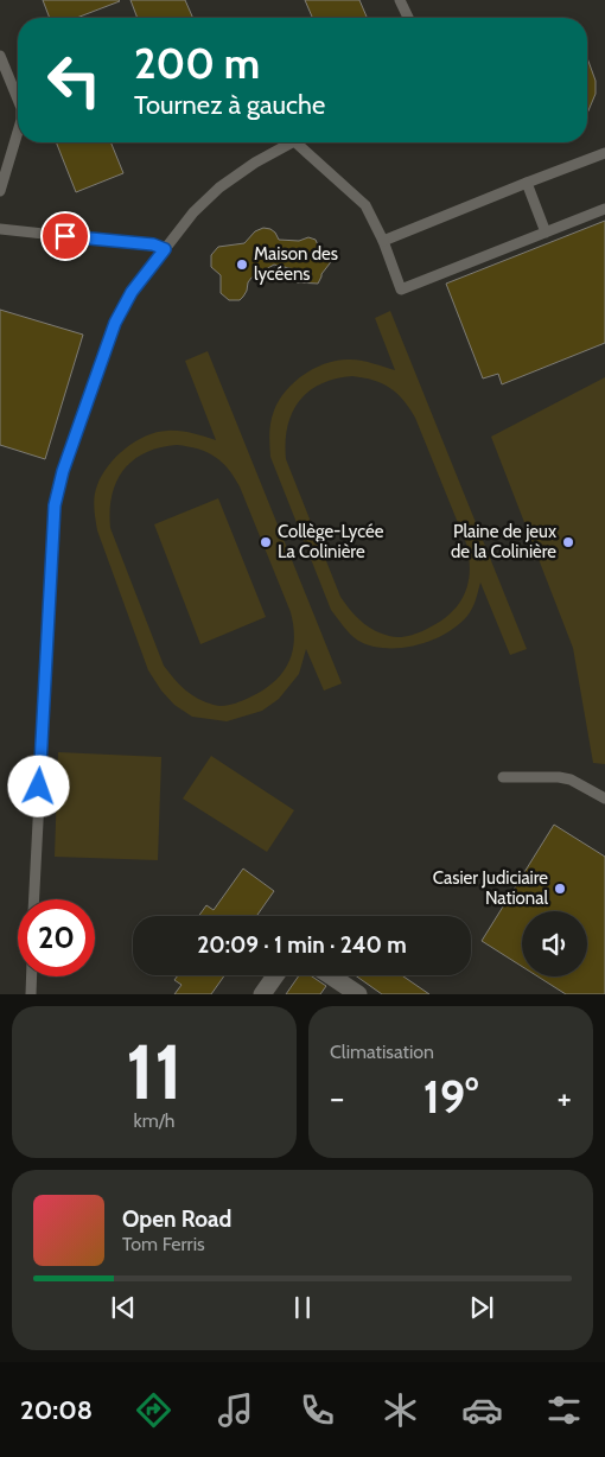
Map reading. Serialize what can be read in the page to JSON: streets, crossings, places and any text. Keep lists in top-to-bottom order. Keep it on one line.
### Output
{"places":["Maison des lycéens","Collège-Lycée La Colinière","Plaine de jeux de la Colinière","Casier Judiciaire National"],"page":{"turn":["200 m","Tournez à gauche"],"limit":"20","trip":"20:09 · 1 min · 240 m","tile":[["11","km/h"],"Climatisation"],"heat":["−","19°","+"],"song":["Open Road","Tom Ferris"],"tabs":"20:08"}}
